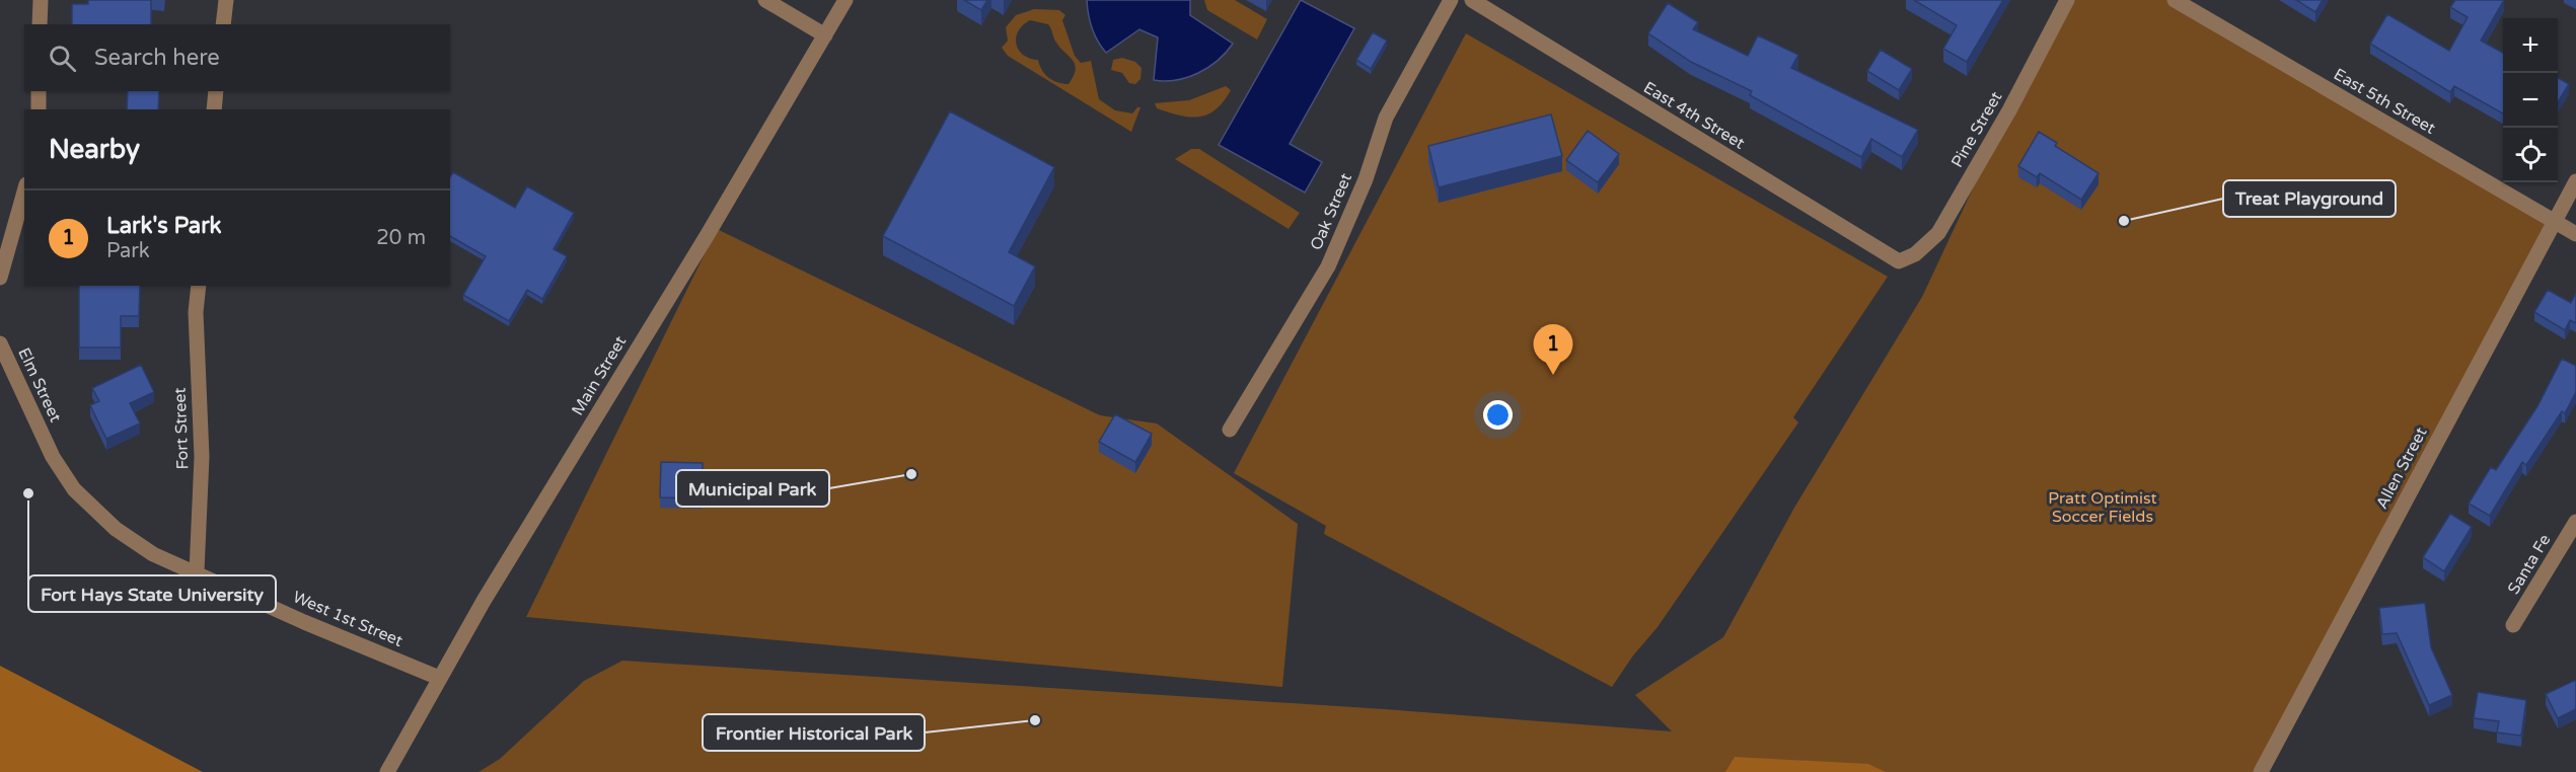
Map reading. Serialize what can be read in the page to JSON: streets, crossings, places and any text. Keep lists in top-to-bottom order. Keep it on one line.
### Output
{"streets":{"street":["East 5th Street","East 4th Street","Pine Street","Oak Street","Main Street","Elm Street","Fort Street","Allen Street","Santa Fe","West 1st Street"]},"crossings":[["East 5th Street","Allen Street"],["East 4th Street","Pine Street"],["Main Street","West 1st Street"],["Elm Street","West 1st Street"],["Fort Street","West 1st Street"]],"parks":["Pratt Optimist Soccer Fields"],"places":["Treat Playground","Municipal Park","Fort Hays State University","Frontier Historical Park"],"page":{"map_buttons":["+","−"],"search":"Search here","heading":"Nearby","list":[{"mark":"1","name":"Lark's Park","note":"Park","value":"20 m"}],"pins":"1"}}
